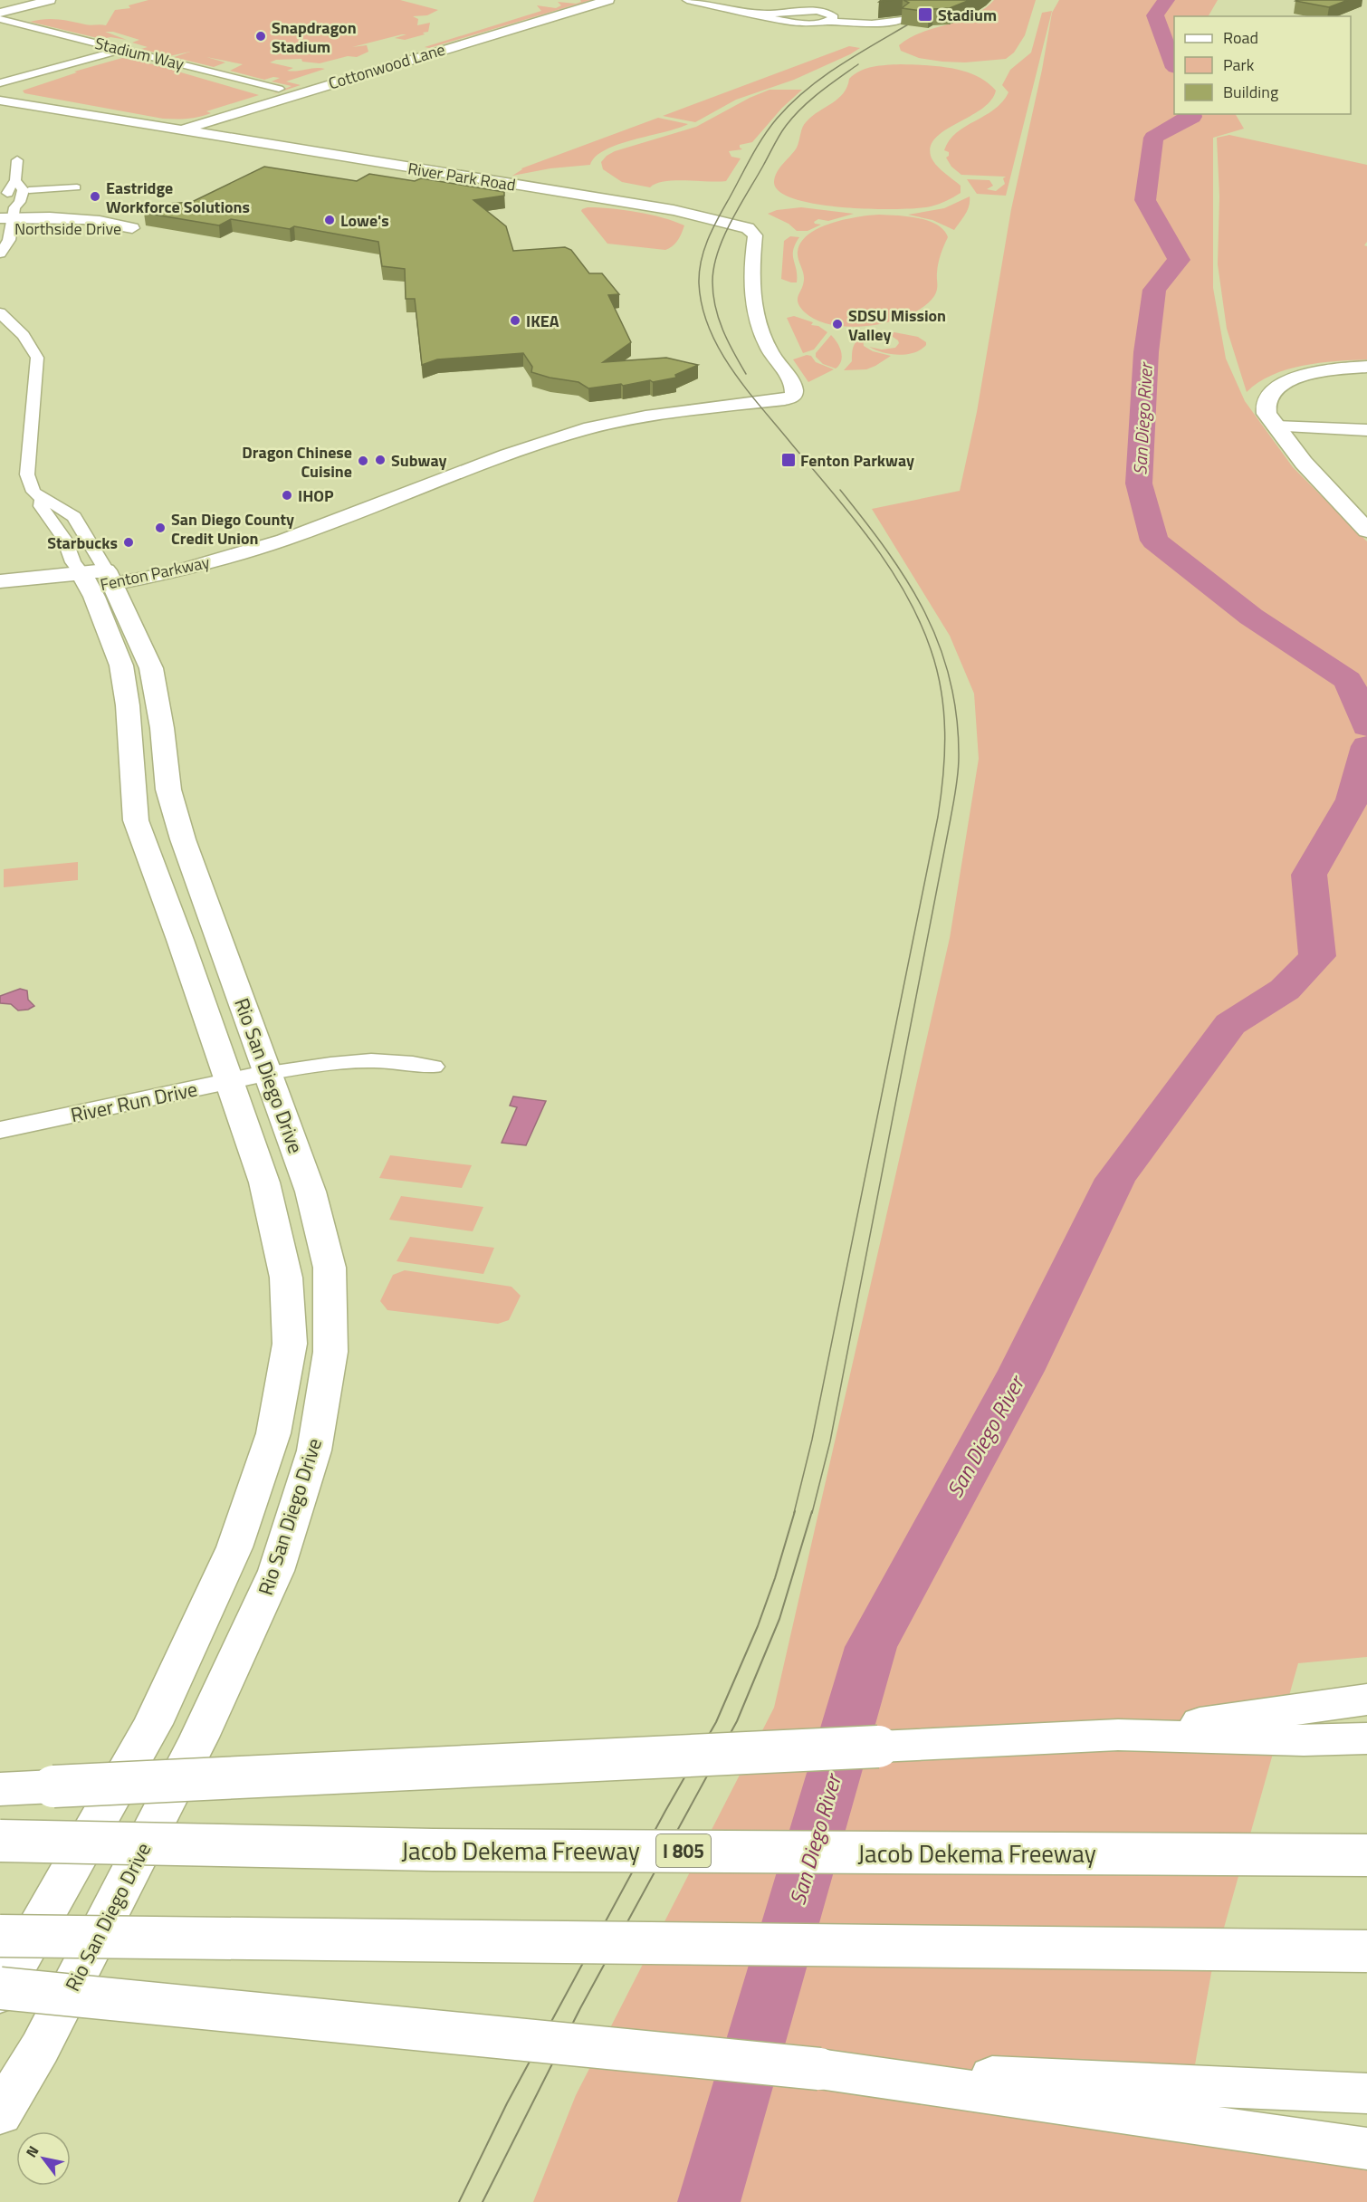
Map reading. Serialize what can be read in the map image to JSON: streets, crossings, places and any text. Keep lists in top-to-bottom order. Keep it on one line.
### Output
{"streets":{"main road":["Fenton Parkway","Rio San Diego Drive","Jacob Dekema Freeway","I 805"],"street":["Stadium Way","Cottonwood Lane","River Park Road","Northside Drive","River Run Drive"]},"crossings":[["Cottonwood Lane","River Park Road"],["River Park Road","Fenton Parkway"],["Fenton Parkway","Rio San Diego Drive"],["Rio San Diego Drive","River Run Drive"]],"water":["San Diego River"],"places":{"transit":["Stadium","Fenton Parkway"],"other":["Snapdragon Stadium","Eastridge Workforce Solutions","Lowe's","IKEA","SDSU Mission Valley","Subway","Dragon Chinese Cuisine","IHOP","San Diego County Credit Union","Starbucks"]},"legend":["Road","Park","Building"],"north":"top left"}
